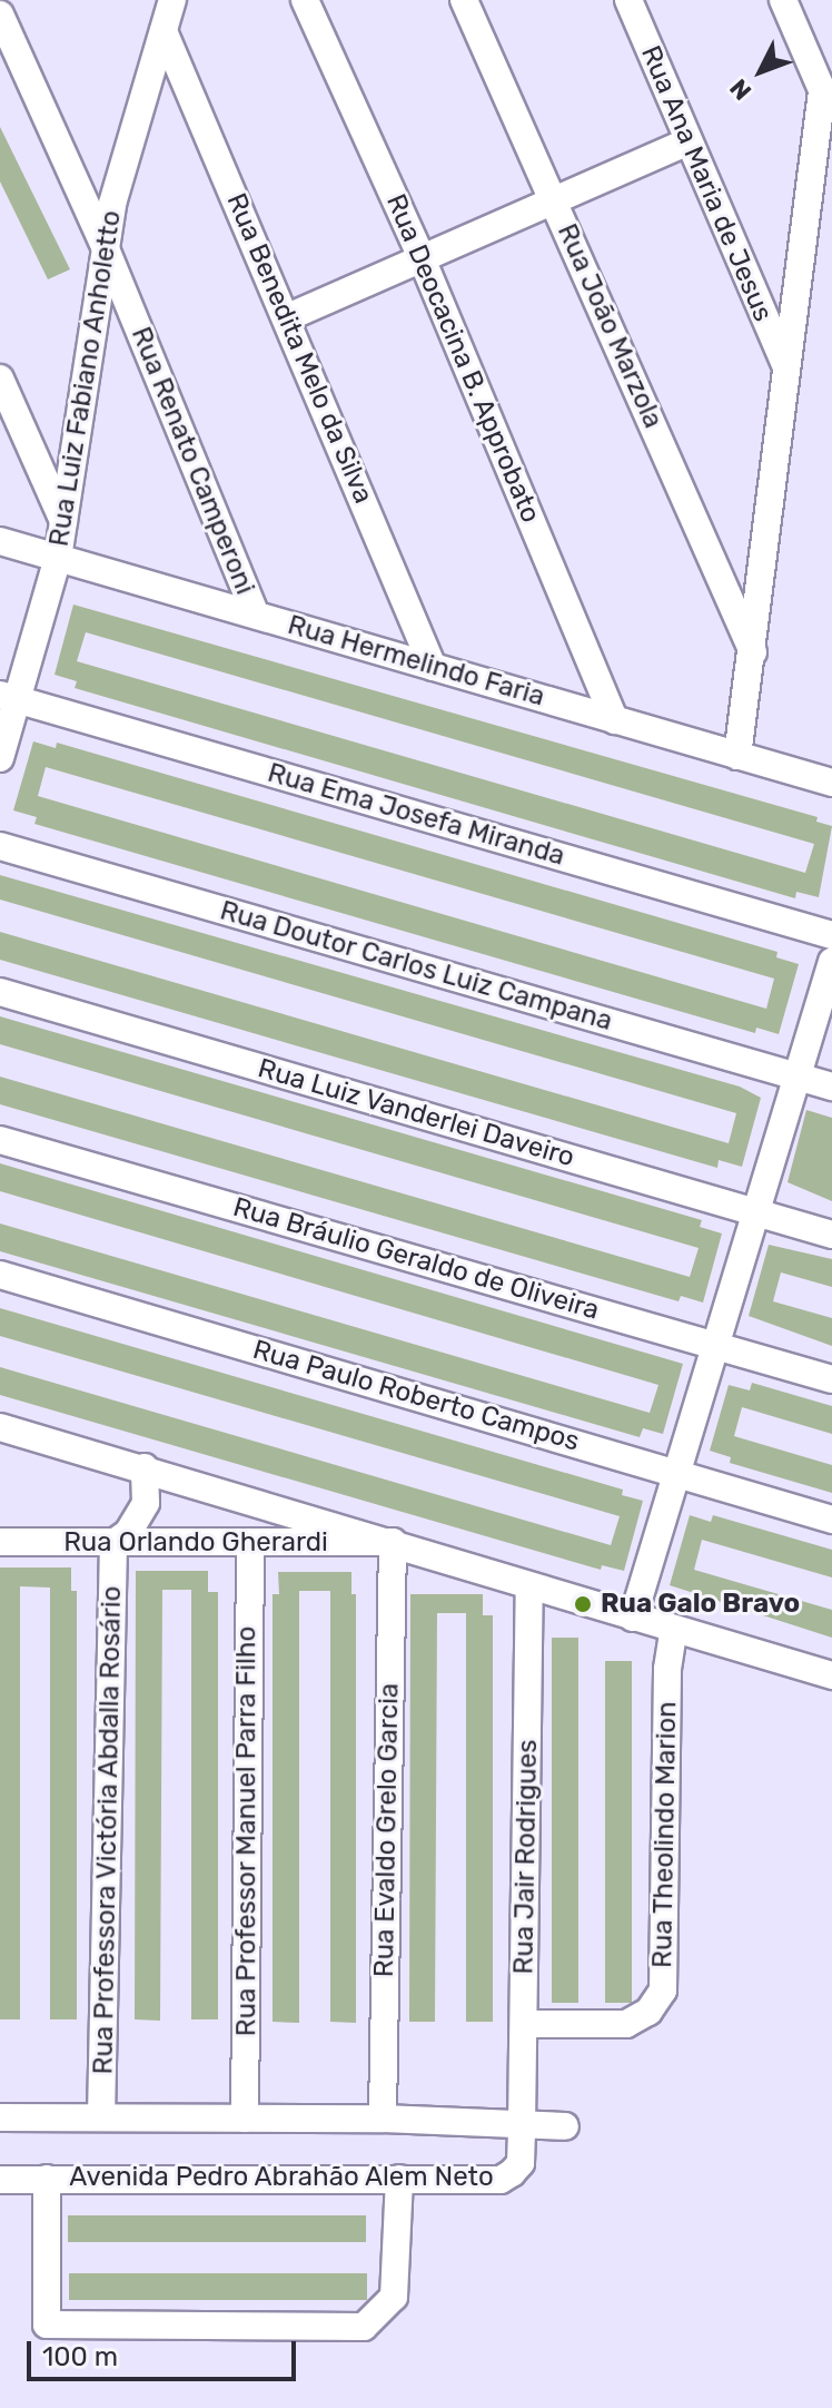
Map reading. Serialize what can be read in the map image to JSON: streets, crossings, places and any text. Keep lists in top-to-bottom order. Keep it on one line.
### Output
{"streets":{"street":["Rua Ana Maria de Jesus","Rua João Marzola","Rua Benedita Melo da Silva","Rua Deocacina B. Approbato","Rua Luiz Fabiano Anholetto","Rua Renato Camperoni","Rua Hermelindo Faria","Rua Ema Josefa Miranda","Rua Doutor Carlos Luiz Campana","Rua Luiz Vanderlei Daveiro","Rua Bráulio Geraldo de Oliveira","Rua Paulo Roberto Campos","Rua Orlando Gherardi","Rua Professora Victória Abdalla Rosário","Rua Evaldo Grelo Garcia","Rua Professor Manuel Parra Filho","Rua Theolindo Marion","Rua Jair Rodrigues","Avenida Pedro Abrahão Alem Neto"]},"crossings":[["Rua Benedita Melo da Silva","Rua Luiz Fabiano Anholetto"],["Rua Benedita Melo da Silva","Rua Hermelindo Faria"],["Rua Deocacina B. Approbato","Rua Hermelindo Faria"],["Rua Luiz Fabiano Anholetto","Rua Renato Camperoni"],["Rua Luiz Fabiano Anholetto","Rua Hermelindo Faria"],["Rua Luiz Fabiano Anholetto","Rua Ema Josefa Miranda"],["Rua Renato Camperoni","Rua Hermelindo Faria"],["Rua Orlando Gherardi","Rua Professora Victória Abdalla Rosário"],["Rua Orlando Gherardi","Rua Evaldo Grelo Garcia"],["Rua Orlando Gherardi","Rua Professor Manuel Parra Filho"],["Rua Professora Victória Abdalla Rosário","Avenida Pedro Abrahão Alem Neto"],["Rua Evaldo Grelo Garcia","Avenida Pedro Abrahão Alem Neto"],["Rua Professor Manuel Parra Filho","Avenida Pedro Abrahão Alem Neto"],["Rua Theolindo Marion","Rua Jair Rodrigues"],["Rua Jair Rodrigues","Avenida Pedro Abrahão Alem Neto"]],"places":["Rua Galo Bravo"],"scale_bar":"100 m","north":"bottom left"}
